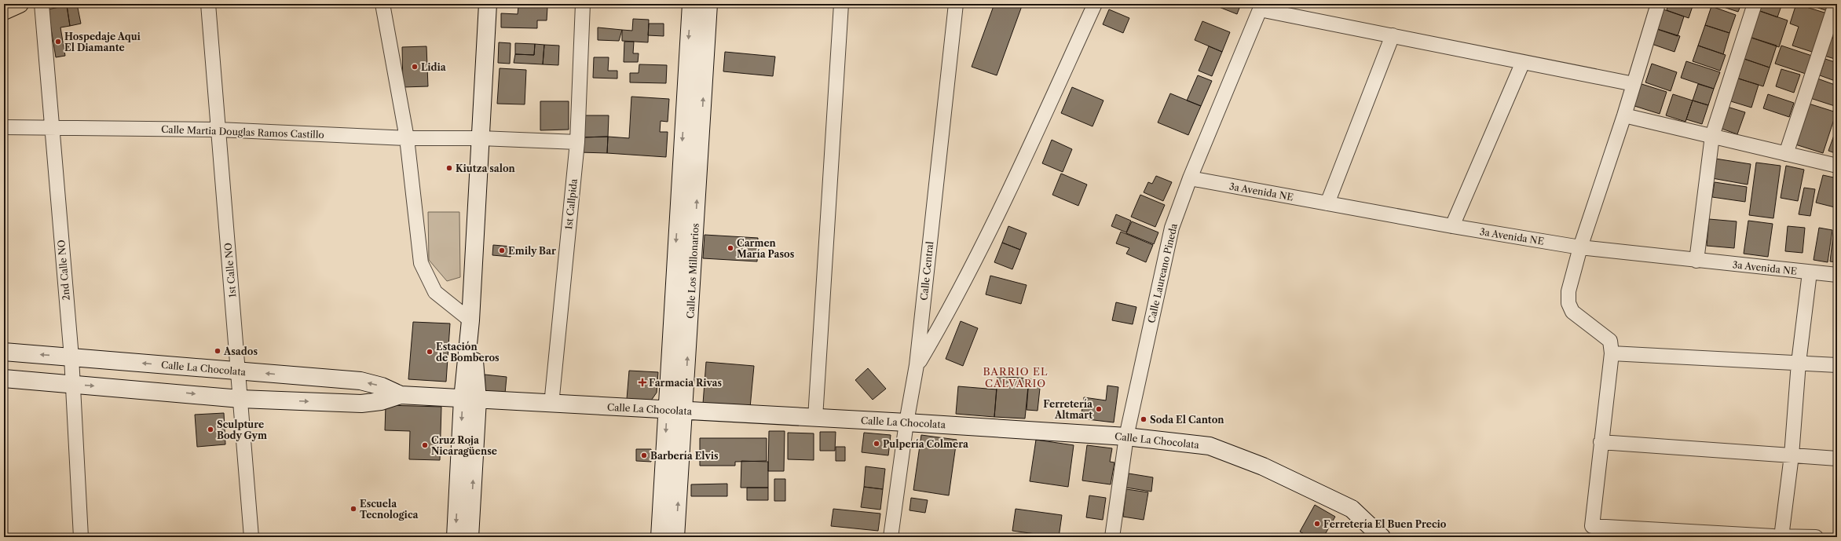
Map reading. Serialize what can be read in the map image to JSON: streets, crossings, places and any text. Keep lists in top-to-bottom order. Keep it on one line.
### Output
{"streets":{"street":["Calle Martia Douglas Ramos Castillo","3a Avenida NE","1st Callpida","2nd Calle NO","1st Calle NO","Calle Los Millonarios","Calle Central","Calle Laureano Pineda","Calle La Chocolata"]},"crossings":[["Calle Martia Douglas Ramos Castillo","1st Callpida"],["Calle Martia Douglas Ramos Castillo","2nd Calle NO"],["Calle Martia Douglas Ramos Castillo","1st Calle NO"],["3a Avenida NE","Calle Laureano Pineda"],["1st Callpida","Calle La Chocolata"],["2nd Calle NO","Calle La Chocolata"],["1st Calle NO","Calle La Chocolata"],["Calle Los Millonarios","Calle La Chocolata"],["Calle Central","Calle La Chocolata"],["Calle Laureano Pineda","Calle La Chocolata"]],"districts":["BARRIO EL CALVARIO"],"places":{"other":["Hospedaje Aqui El Diamante","Lidia","Kiutza salon","Carmen María Pasos","Emily Bar","Asados","Estación de Bomberos","Ferretería Altmart","Soda El Canton","Sculpture Body Gym","Pulpería Colmera","Cruz Roja Nicaragüense","Barbería Elvis","Escuela Tecnologica","Ferretería El Buen Precio"],"health":["Farmacia Rivas"]}}
